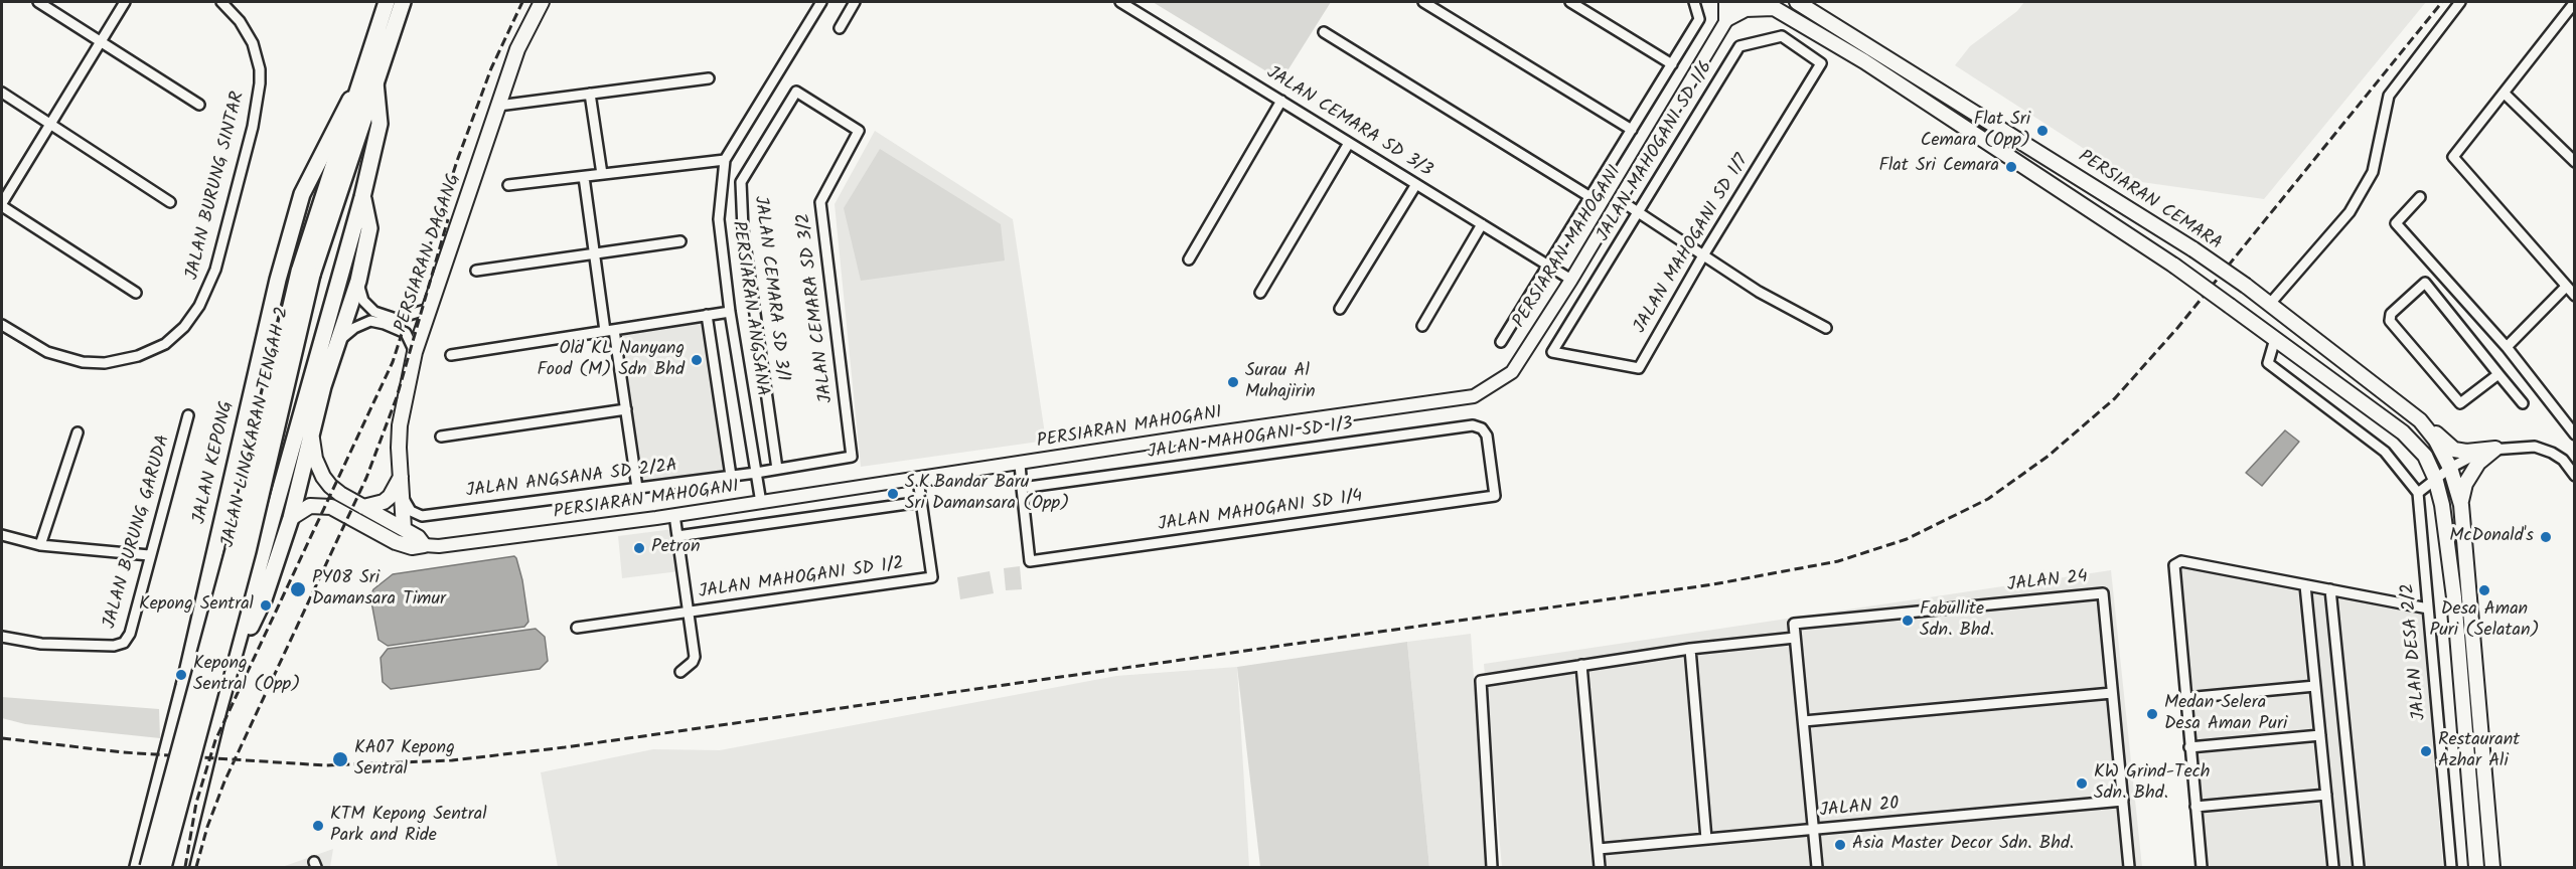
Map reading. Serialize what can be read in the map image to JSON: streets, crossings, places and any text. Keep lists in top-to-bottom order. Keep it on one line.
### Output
{"streets":{"main road":["PERSIARAN CEMARA","PERSIARAN MAHOGANI","PERSIARAN DAGANG","JALAN LINGKARAN TENGAH 2","JALAN KEPONG"],"street":["JALAN CEMARA SD 3/3","JALAN MAHOGANI SD 1/6","JALAN BURUNG SINTAR","JALAN MAHOGANI SD 1/7","JALAN CEMARA SD 3/1","JALAN CEMARA SD 3/2","PERSIARAN ANGSANA","JALAN MAHOGANI SD 1/3","JALAN ANGSANA SD 2/2A","JALAN MAHOGANI SD 1/4","JALAN BURUNG GARUDA","JALAN MAHOGANI SD 1/2","JALAN 24","JALAN DESA 2/2","JALAN 20"]},"crossings":[["JALAN CEMARA SD 3/3","PERSIARAN MAHOGANI"],["JALAN MAHOGANI SD 1/6","JALAN MAHOGANI SD 1/7"],["PERSIARAN MAHOGANI","PERSIARAN ANGSANA"],["PERSIARAN MAHOGANI","JALAN MAHOGANI SD 1/2"],["PERSIARAN DAGANG","JALAN ANGSANA SD 2/2A"],["JALAN CEMARA SD 3/1","JALAN CEMARA SD 3/2"],["JALAN CEMARA SD 3/1","JALAN ANGSANA SD 2/2A"],["JALAN CEMARA SD 3/2","JALAN ANGSANA SD 2/2A"],["PERSIARAN ANGSANA","JALAN ANGSANA SD 2/2A"],["JALAN LINGKARAN TENGAH 2","JALAN KEPONG"],["JALAN MAHOGANI SD 1/3","JALAN MAHOGANI SD 1/4"],["JALAN 24","JALAN 20"]],"places":["Flat Sri Cemara (Opp)","Flat Sri Cemara","Old KL Nanyang Food (M) Sdn Bhd","Surau Al Muhajirin","S.K.Bandar Baru Sri Damansara (Opp)","McDonald's","Petron","PY08 Sri Damansara Timur","Desa Aman Puri (Selatan)","Kepong Sentral","Fabullite Sdn. Bhd.","Kepong Sentral (Opp)","Medan Selera Desa Aman Puri","Restaurant Azhar Ali","KA07 Kepong Sentral","KW Grind-Tech Sdn. Bhd.","KTM Kepong Sentral Park and Ride","Asia Master Decor Sdn. Bhd."]}
